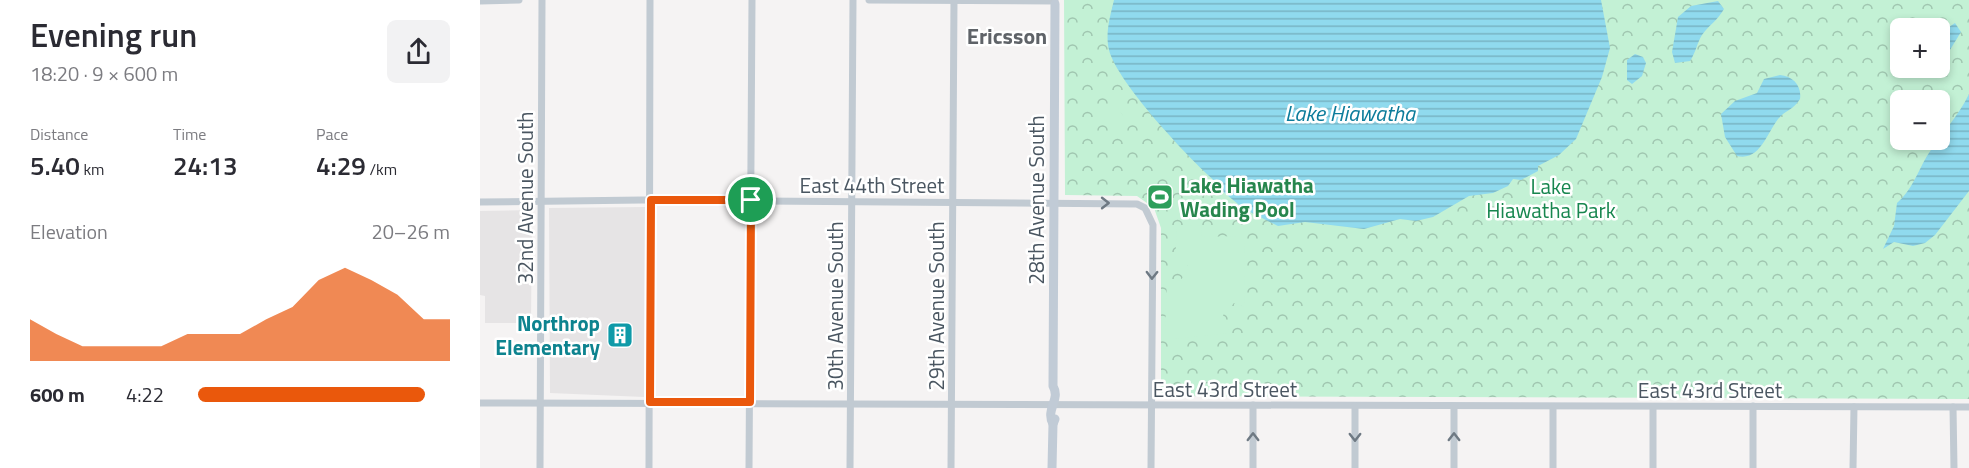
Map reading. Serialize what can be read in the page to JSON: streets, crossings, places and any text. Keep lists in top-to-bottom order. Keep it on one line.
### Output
{"streets":{"street":["East 44th Street","32nd Avenue South","28th Avenue South","30th Avenue South","29th Avenue South","East 43rd Street"]},"crossings":[["East 44th Street","32nd Avenue South"],["East 44th Street","28th Avenue South"],["East 44th Street","30th Avenue South"],["East 44th Street","29th Avenue South"],["East 44th Street","East 43rd Street"],["32nd Avenue South","East 43rd Street"],["28th Avenue South","East 43rd Street"],["30th Avenue South","East 43rd Street"],["29th Avenue South","East 43rd Street"]],"districts":["Ericsson"],"water":["Lake Hiawatha"],"parks":["Lake Hiawatha Park"],"places":{"sports":["Lake Hiawatha Wading Pool"],"building":["Northrop Elementary"]},"page":{"heading":["Evening run","18:20 · 9 × 600 m"],"map_buttons":["+","−"],"stats":[["Distance","5.40 km"],["Time","24:13"],["Pace","4:29 /km"]],"chart":["Elevation","20–26 m"],"list":[{"name":"600 m","note":"4:22"}]}}
